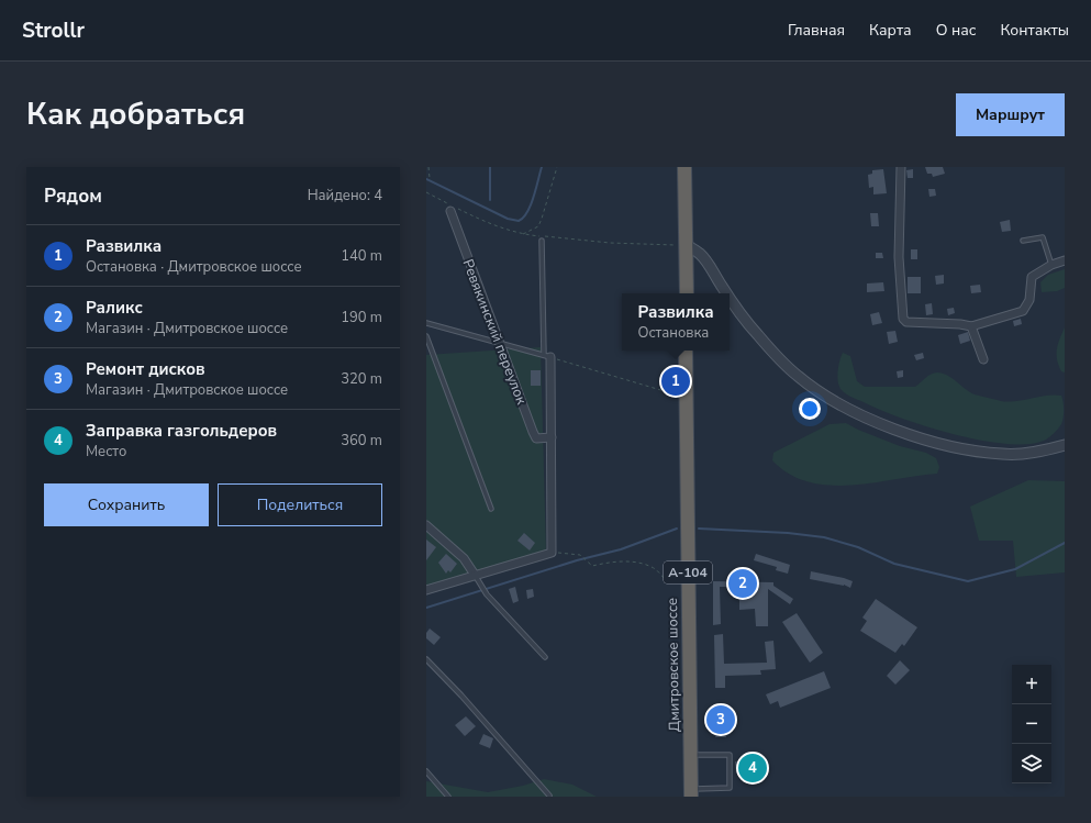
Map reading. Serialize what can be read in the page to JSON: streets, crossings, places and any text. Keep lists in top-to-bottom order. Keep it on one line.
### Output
{"streets":{"highway":["А-104","Дмитровское шоссе"],"street":["Ревякинский переулок"]},"page":{"header":"Strollr","nav":["Главная","Карта","О нас","Контакты"],"title":"Как добраться","buttons":["Маршрут",["Сохранить","Поделиться"]],"heading":["Рядом","Найдено: 4"],"list":[{"mark":"1","name":"Развилка","note":"Остановка · Дмитровское шоссе","value":"140 m"},{"mark":"2","name":"Раликс","note":"Магазин · Дмитровское шоссе","value":"190 m"},{"mark":"3","name":"Ремонт дисков","note":"Магазин · Дмитровское шоссе","value":"320 m"},{"mark":"4","name":"Заправка газгольдеров","note":"Место","value":"360 m"}],"popup":["Развилка","Остановка"],"pins":["1","2","3","4"],"map_buttons":["+","−"]}}
